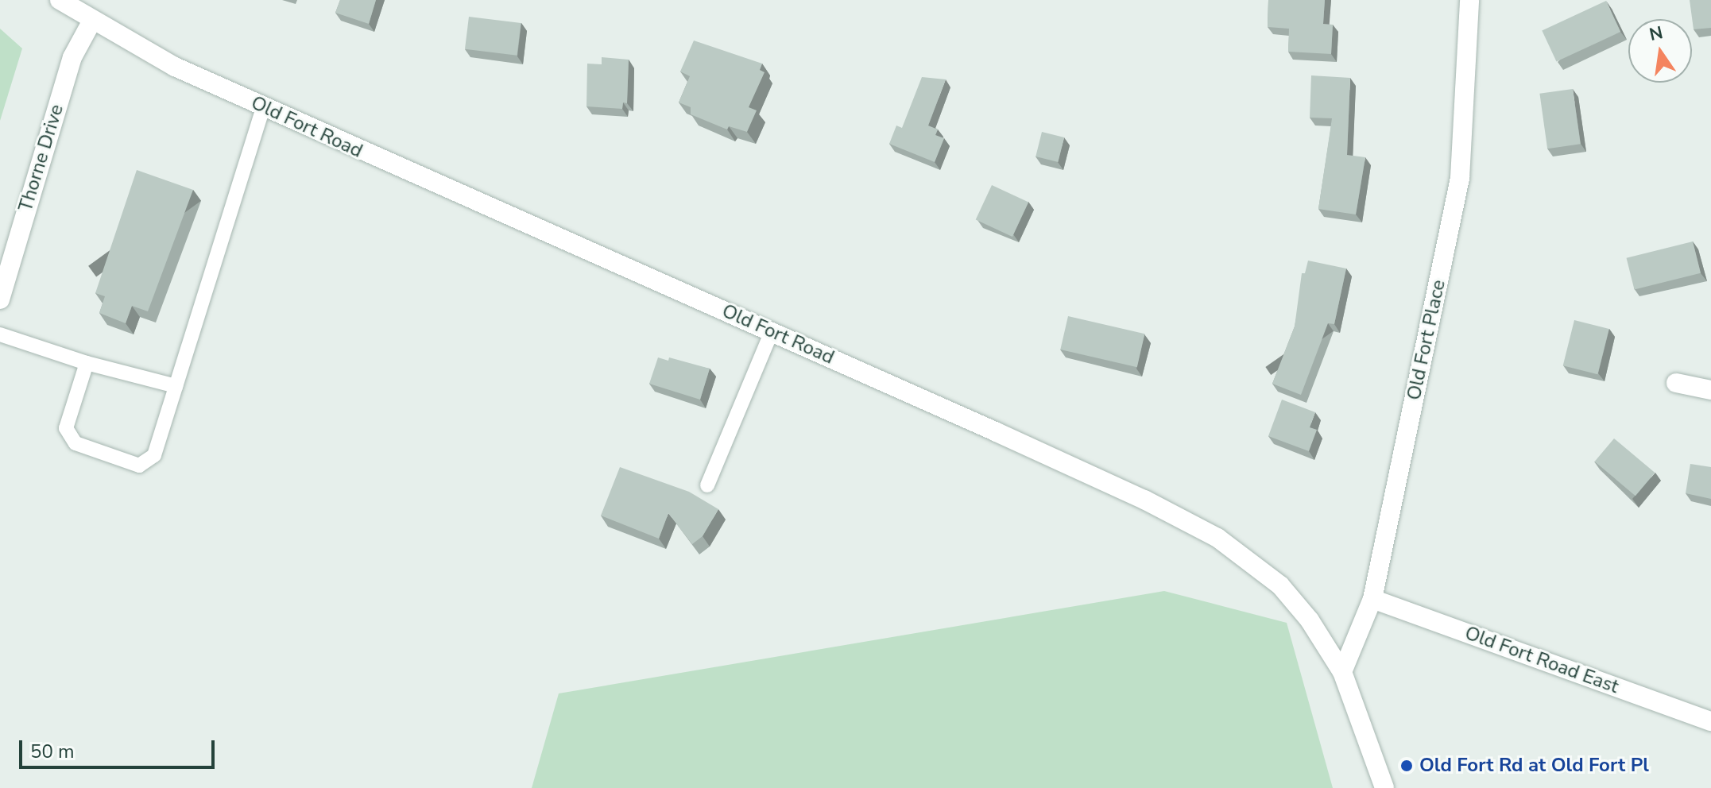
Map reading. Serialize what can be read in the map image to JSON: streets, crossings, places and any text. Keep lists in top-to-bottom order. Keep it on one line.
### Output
{"streets":{"main road":["Old Fort Road","Thorne Drive","Old Fort Place","Old Fort Road East"]},"crossings":[["Old Fort Road","Thorne Drive"],["Old Fort Road","Old Fort Place"],["Old Fort Place","Old Fort Road East"]],"places":["Old Fort Rd at Old Fort Pl"],"scale_bar":"50 m","north":"top"}
